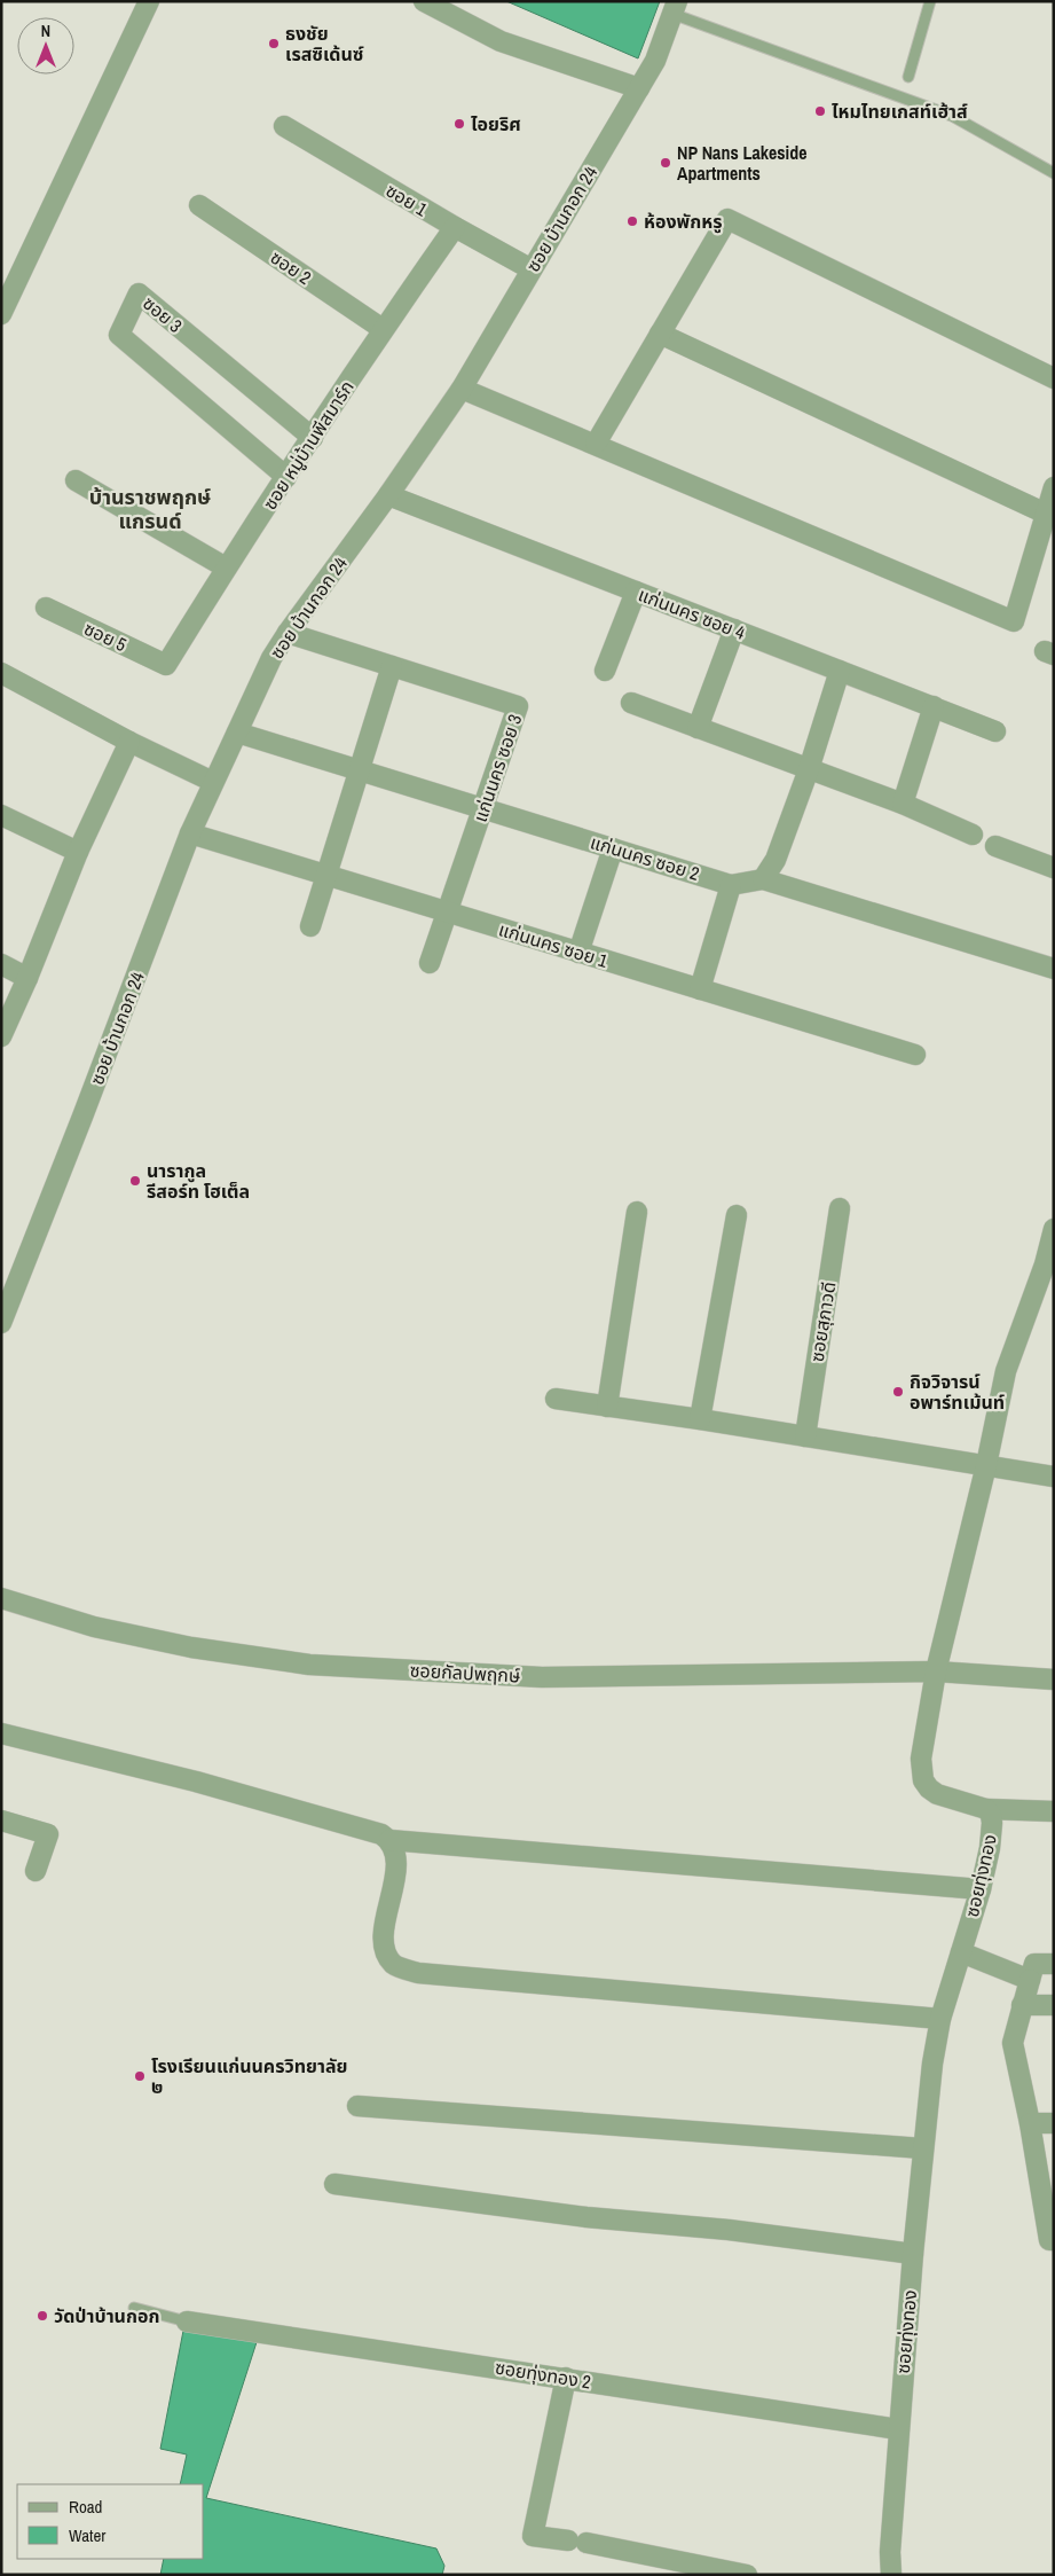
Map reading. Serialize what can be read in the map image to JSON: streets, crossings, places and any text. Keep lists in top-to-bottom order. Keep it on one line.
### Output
{"streets":{"street":["ซอย 1","ซอย บ้านกอก 24","ซอย 2","ซอย 3","ซอย หมู่บ้านพีสมาร์ก","แก่นนคร ซอย 4","ซอย 5","แก่นนคร ซอย 3","แก่นนคร ซอย 2","แก่นนคร ซอย 1","ซอยสุภาวดี","ซอยกัลปพฤกษ์","ซอยทุ่งทอง","ซอยทุ่งทอง 2"]},"crossings":[["ซอย 1","ซอย บ้านกอก 24"],["ซอย 1","ซอย หมู่บ้านพีสมาร์ก"],["ซอย บ้านกอก 24","แก่นนคร ซอย 4"],["ซอย บ้านกอก 24","แก่นนคร ซอย 3"],["ซอย บ้านกอก 24","แก่นนคร ซอย 2"],["ซอย บ้านกอก 24","แก่นนคร ซอย 1"],["ซอย 2","ซอย หมู่บ้านพีสมาร์ก"],["ซอย 3","ซอย หมู่บ้านพีสมาร์ก"],["ซอย หมู่บ้านพีสมาร์ก","ซอย 5"],["แก่นนคร ซอย 3","แก่นนคร ซอย 2"],["แก่นนคร ซอย 3","แก่นนคร ซอย 1"],["ซอยกัลปพฤกษ์","ซอยทุ่งทอง"],["ซอยทุ่งทอง","ซอยทุ่งทอง 2"]],"districts":["บ้านราชพฤกษ์ แกรนด์"],"places":["ธงชัย เรสซิเด้นซ์","ไหมไทยเกสท์เฮ้าส์","ไอยริศ","NP Nans Lakeside Apartments","ห้องพักหรู","นารากูล รีสอร์ท โฮเต็ล","กิจวิจารน์ อพาร์ทเม้นท์","โรงเรียนแก่นนครวิทยาลัย ๒","วัดป่าบ้านกอก"],"legend":["Road","Water"],"north":"top"}
